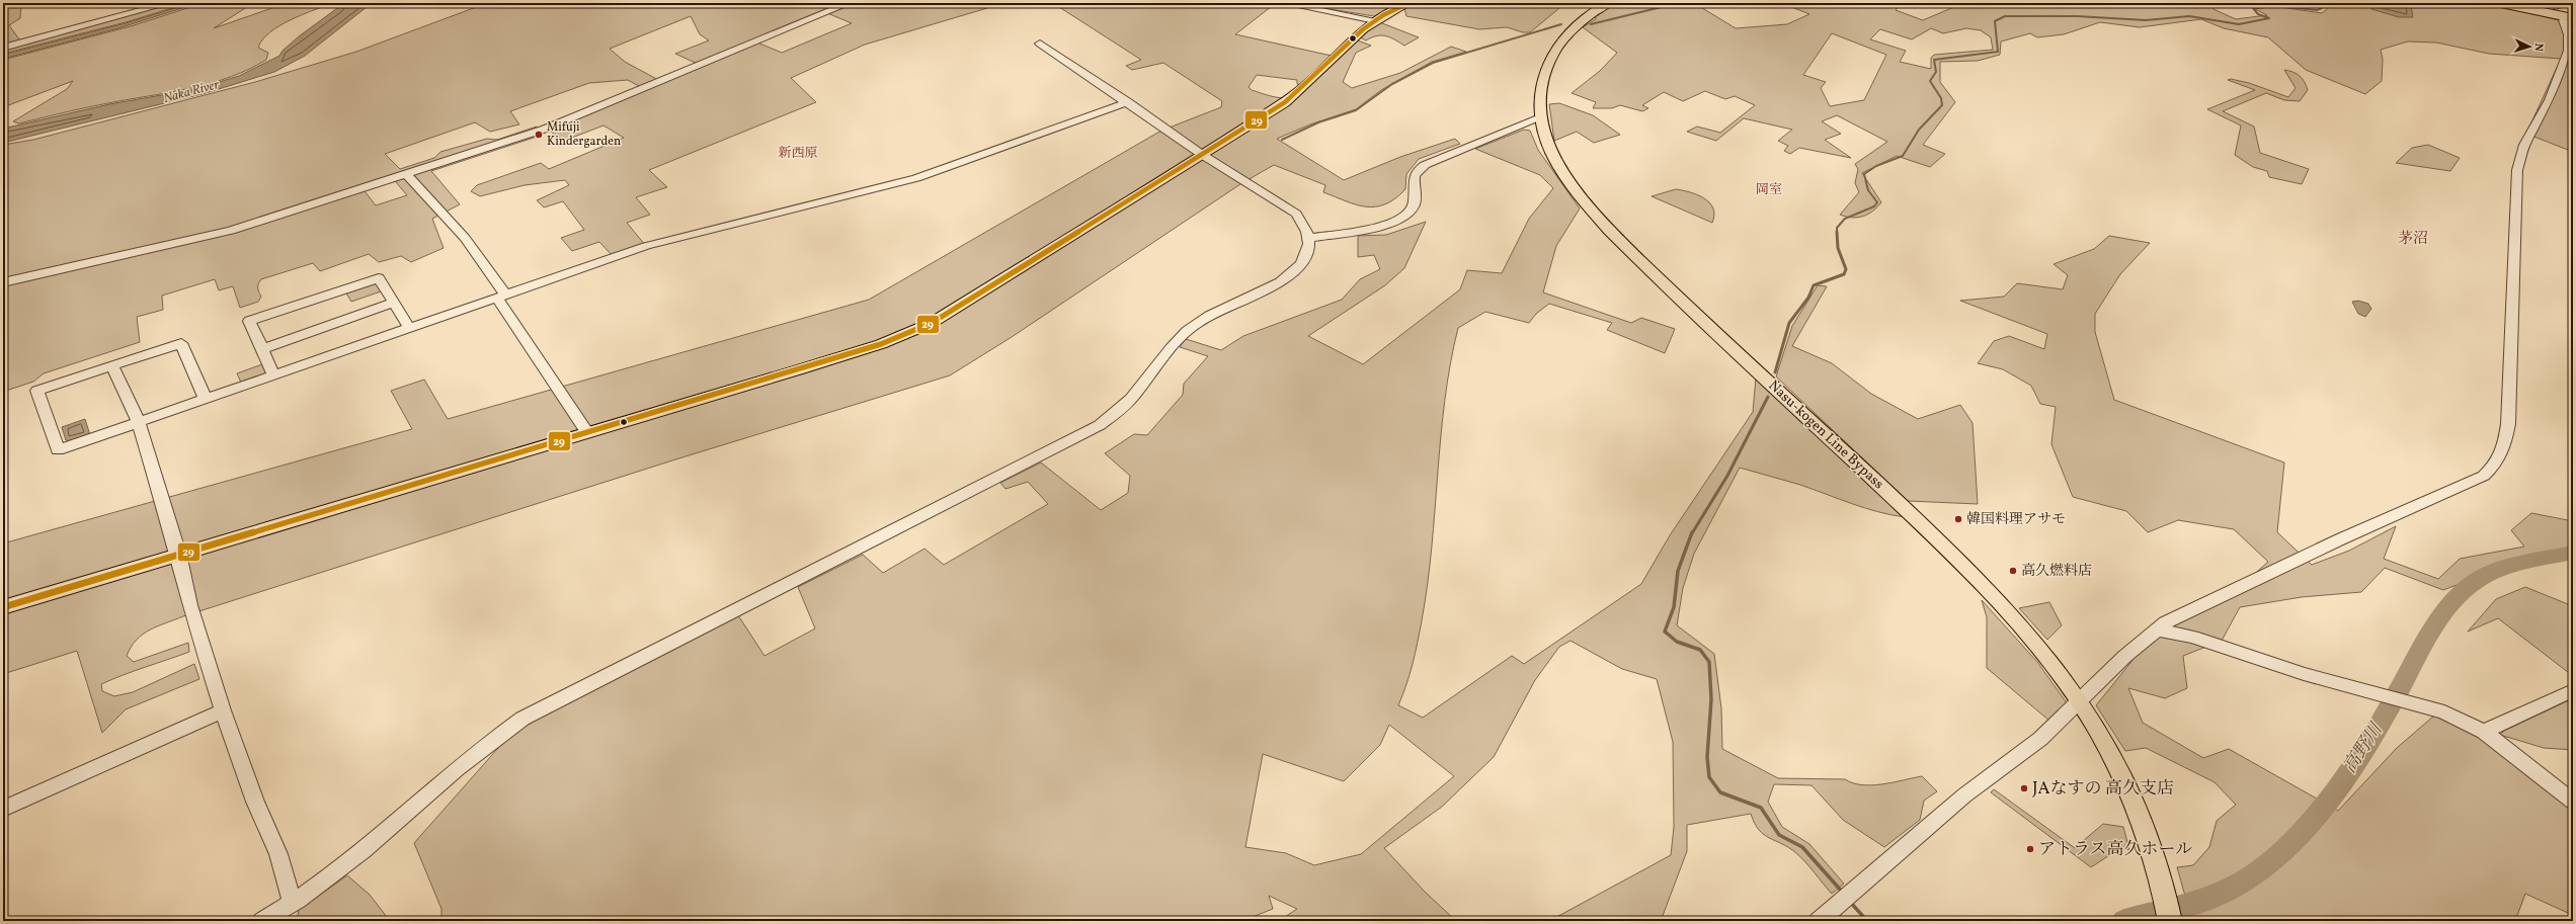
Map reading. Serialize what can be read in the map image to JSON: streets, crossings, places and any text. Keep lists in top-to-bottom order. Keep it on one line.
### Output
{"streets":{"main road":["Nasu-kogen Line Bypass"]},"districts":["新西原","岡室","茅沼"],"water":["Naka River","高野川"],"places":["Mifuji Kindergarden","韓国料理アサモ","高久燃料店","JAなすの 高久支店","アトラス高久ホール"],"lines":["transit line 29"],"north":"right"}
